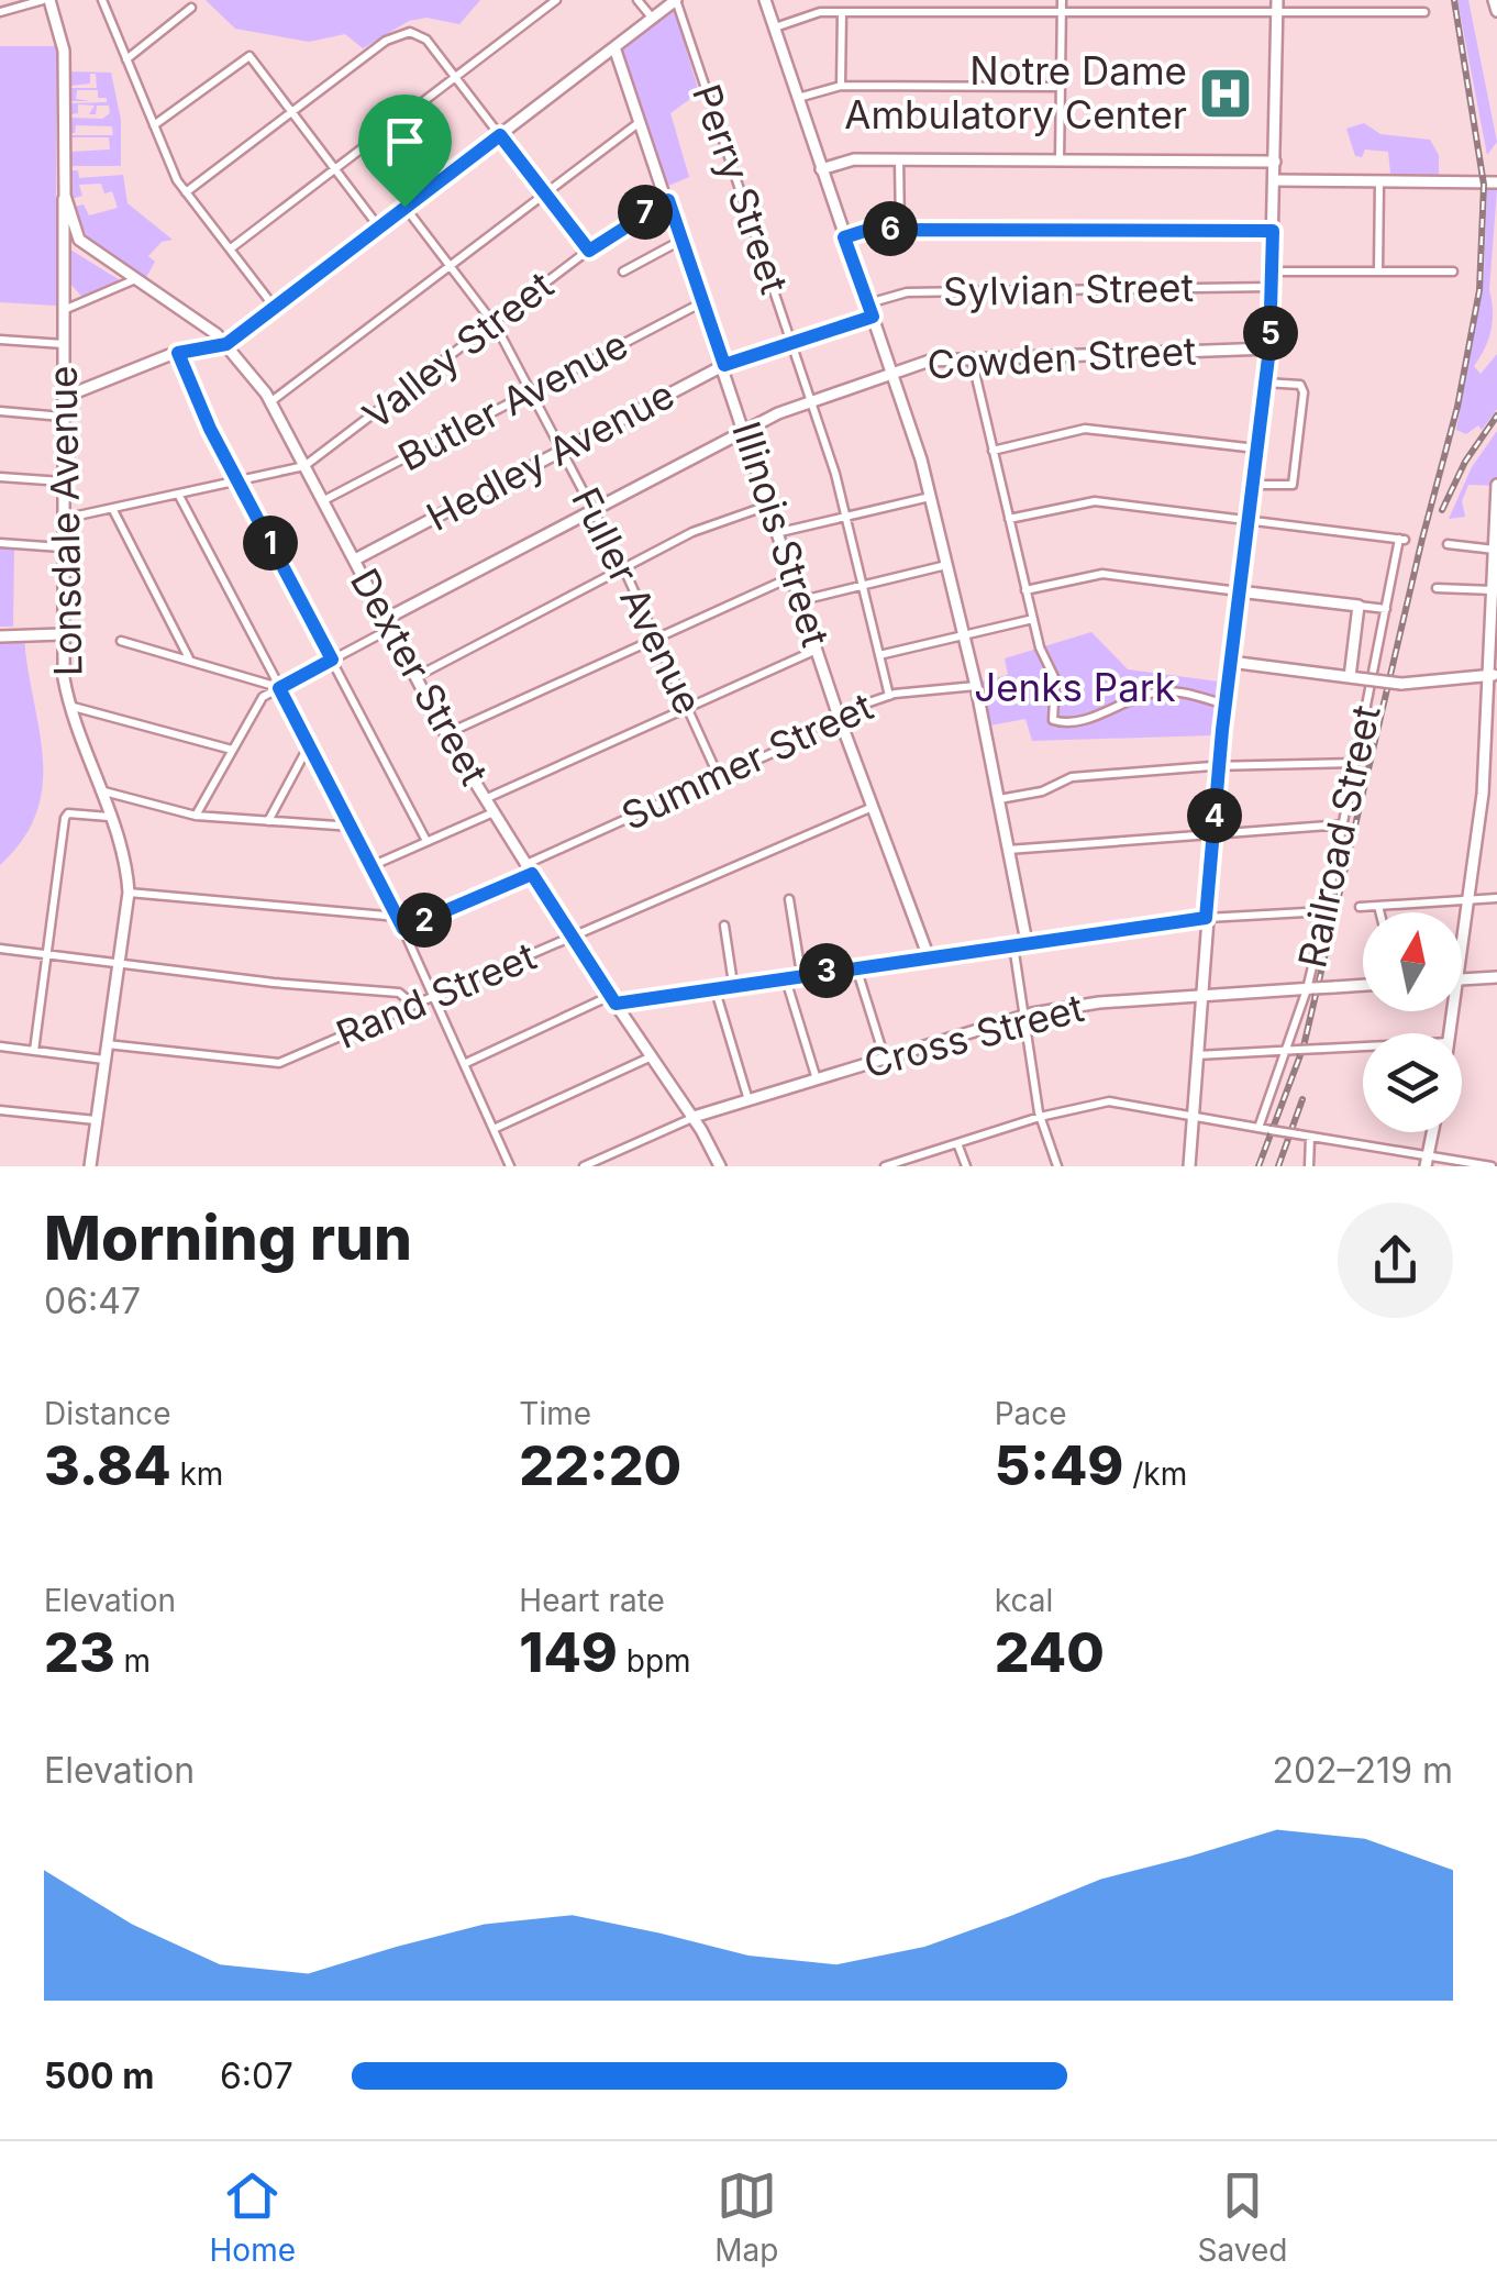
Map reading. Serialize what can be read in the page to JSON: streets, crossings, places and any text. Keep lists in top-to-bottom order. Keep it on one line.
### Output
{"streets":{"main road":["Cowden Street","Hedley Avenue","Lonsdale Avenue","Illinois Street","Dexter Street","Cross Street"],"street":["Perry Street","Sylvian Street","Valley Street","Butler Avenue","Fuller Avenue","Summer Street","Railroad Street","Rand Street"]},"crossings":[["Perry Street","Cowden Street"],["Perry Street","Hedley Avenue"],["Perry Street","Summer Street"],["Valley Street","Illinois Street"],["Valley Street","Fuller Avenue"],["Valley Street","Dexter Street"],["Cowden Street","Illinois Street"],["Cowden Street","Fuller Avenue"],["Cowden Street","Dexter Street"],["Butler Avenue","Illinois Street"],["Butler Avenue","Fuller Avenue"],["Butler Avenue","Dexter Street"],["Hedley Avenue","Illinois Street"],["Hedley Avenue","Fuller Avenue"],["Hedley Avenue","Dexter Street"],["Lonsdale Avenue","Dexter Street"],["Lonsdale Avenue","Rand Street"],["Illinois Street","Summer Street"],["Illinois Street","Rand Street"],["Fuller Avenue","Summer Street"],["Dexter Street","Summer Street"],["Dexter Street","Rand Street"],["Dexter Street","Cross Street"],["Railroad Street","Cross Street"]],"parks":["Jenks Park"],"places":{"hospital":["Notre Dame Ambulatory Center"]},"north":"top","page":{"pins":["7","6","5","1","4","2","3"],"heading":["Morning run","06:47"],"stats":[["Distance","3.84 km"],["Time","22:20"],["Pace","5:49 /km"],["Elevation","23 m"],["Heart rate","149 bpm"],["kcal","240"]],"chart":["Elevation","202–219 m"],"list":[{"name":"500 m","note":"6:07"}],"tabs":["Home","Map","Saved"]}}
